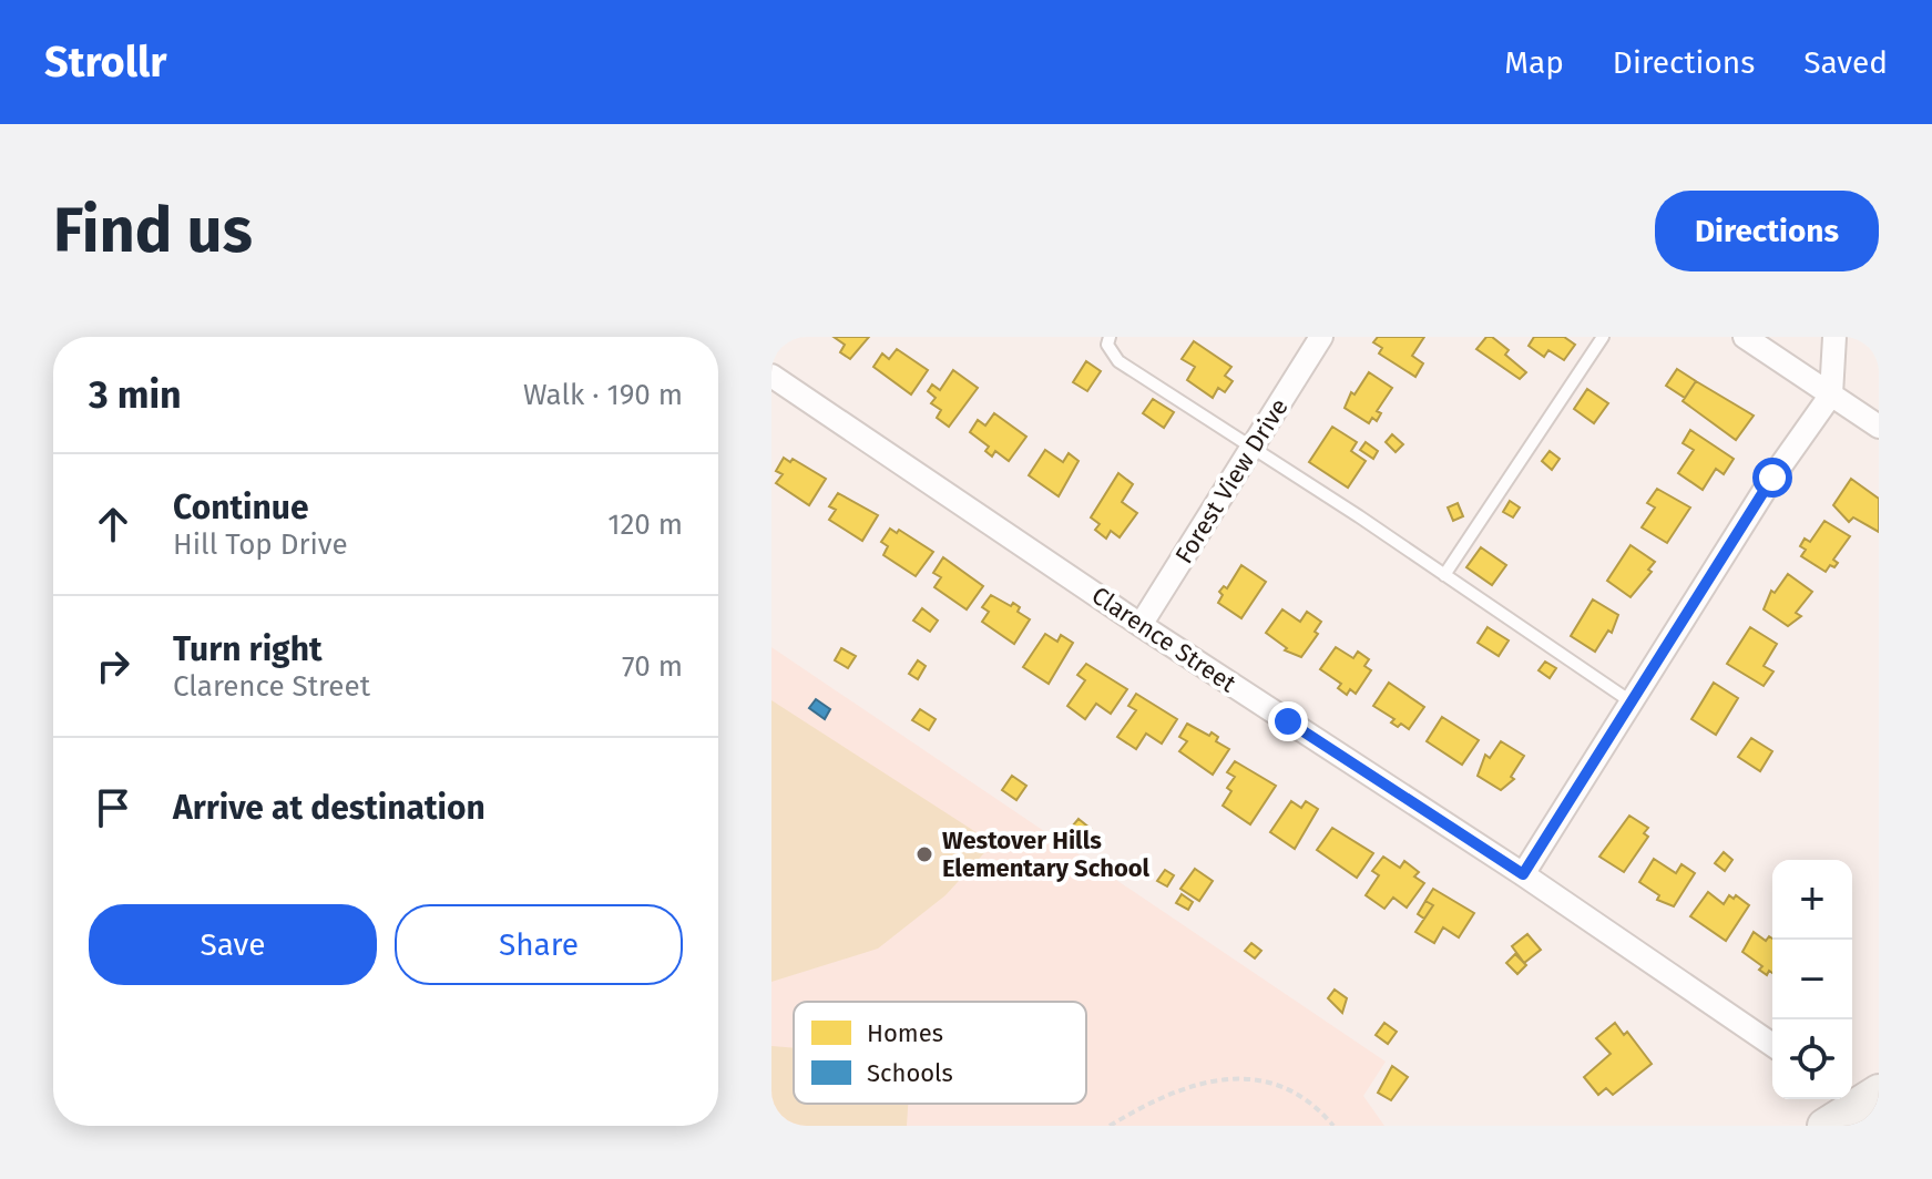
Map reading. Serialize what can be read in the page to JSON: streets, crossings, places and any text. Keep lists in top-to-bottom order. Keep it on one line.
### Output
{"streets":{"street":["Forest View Drive","Clarence Street"]},"crossings":[["Forest View Drive","Clarence Street"]],"places":["Westover Hills Elementary School"],"legend":["Homes","Schools"],"page":{"header":"Strollr","nav":["Map","Directions","Saved"],"buttons":["Directions",["Save","Share"]],"title":"Find us","heading":["3 min","Walk · 190 m"],"list":[["Continue","Hill Top Drive","120 m"],["Turn right","Clarence Street","70 m"],"Arrive at destination"],"map_buttons":["+","−"]}}
